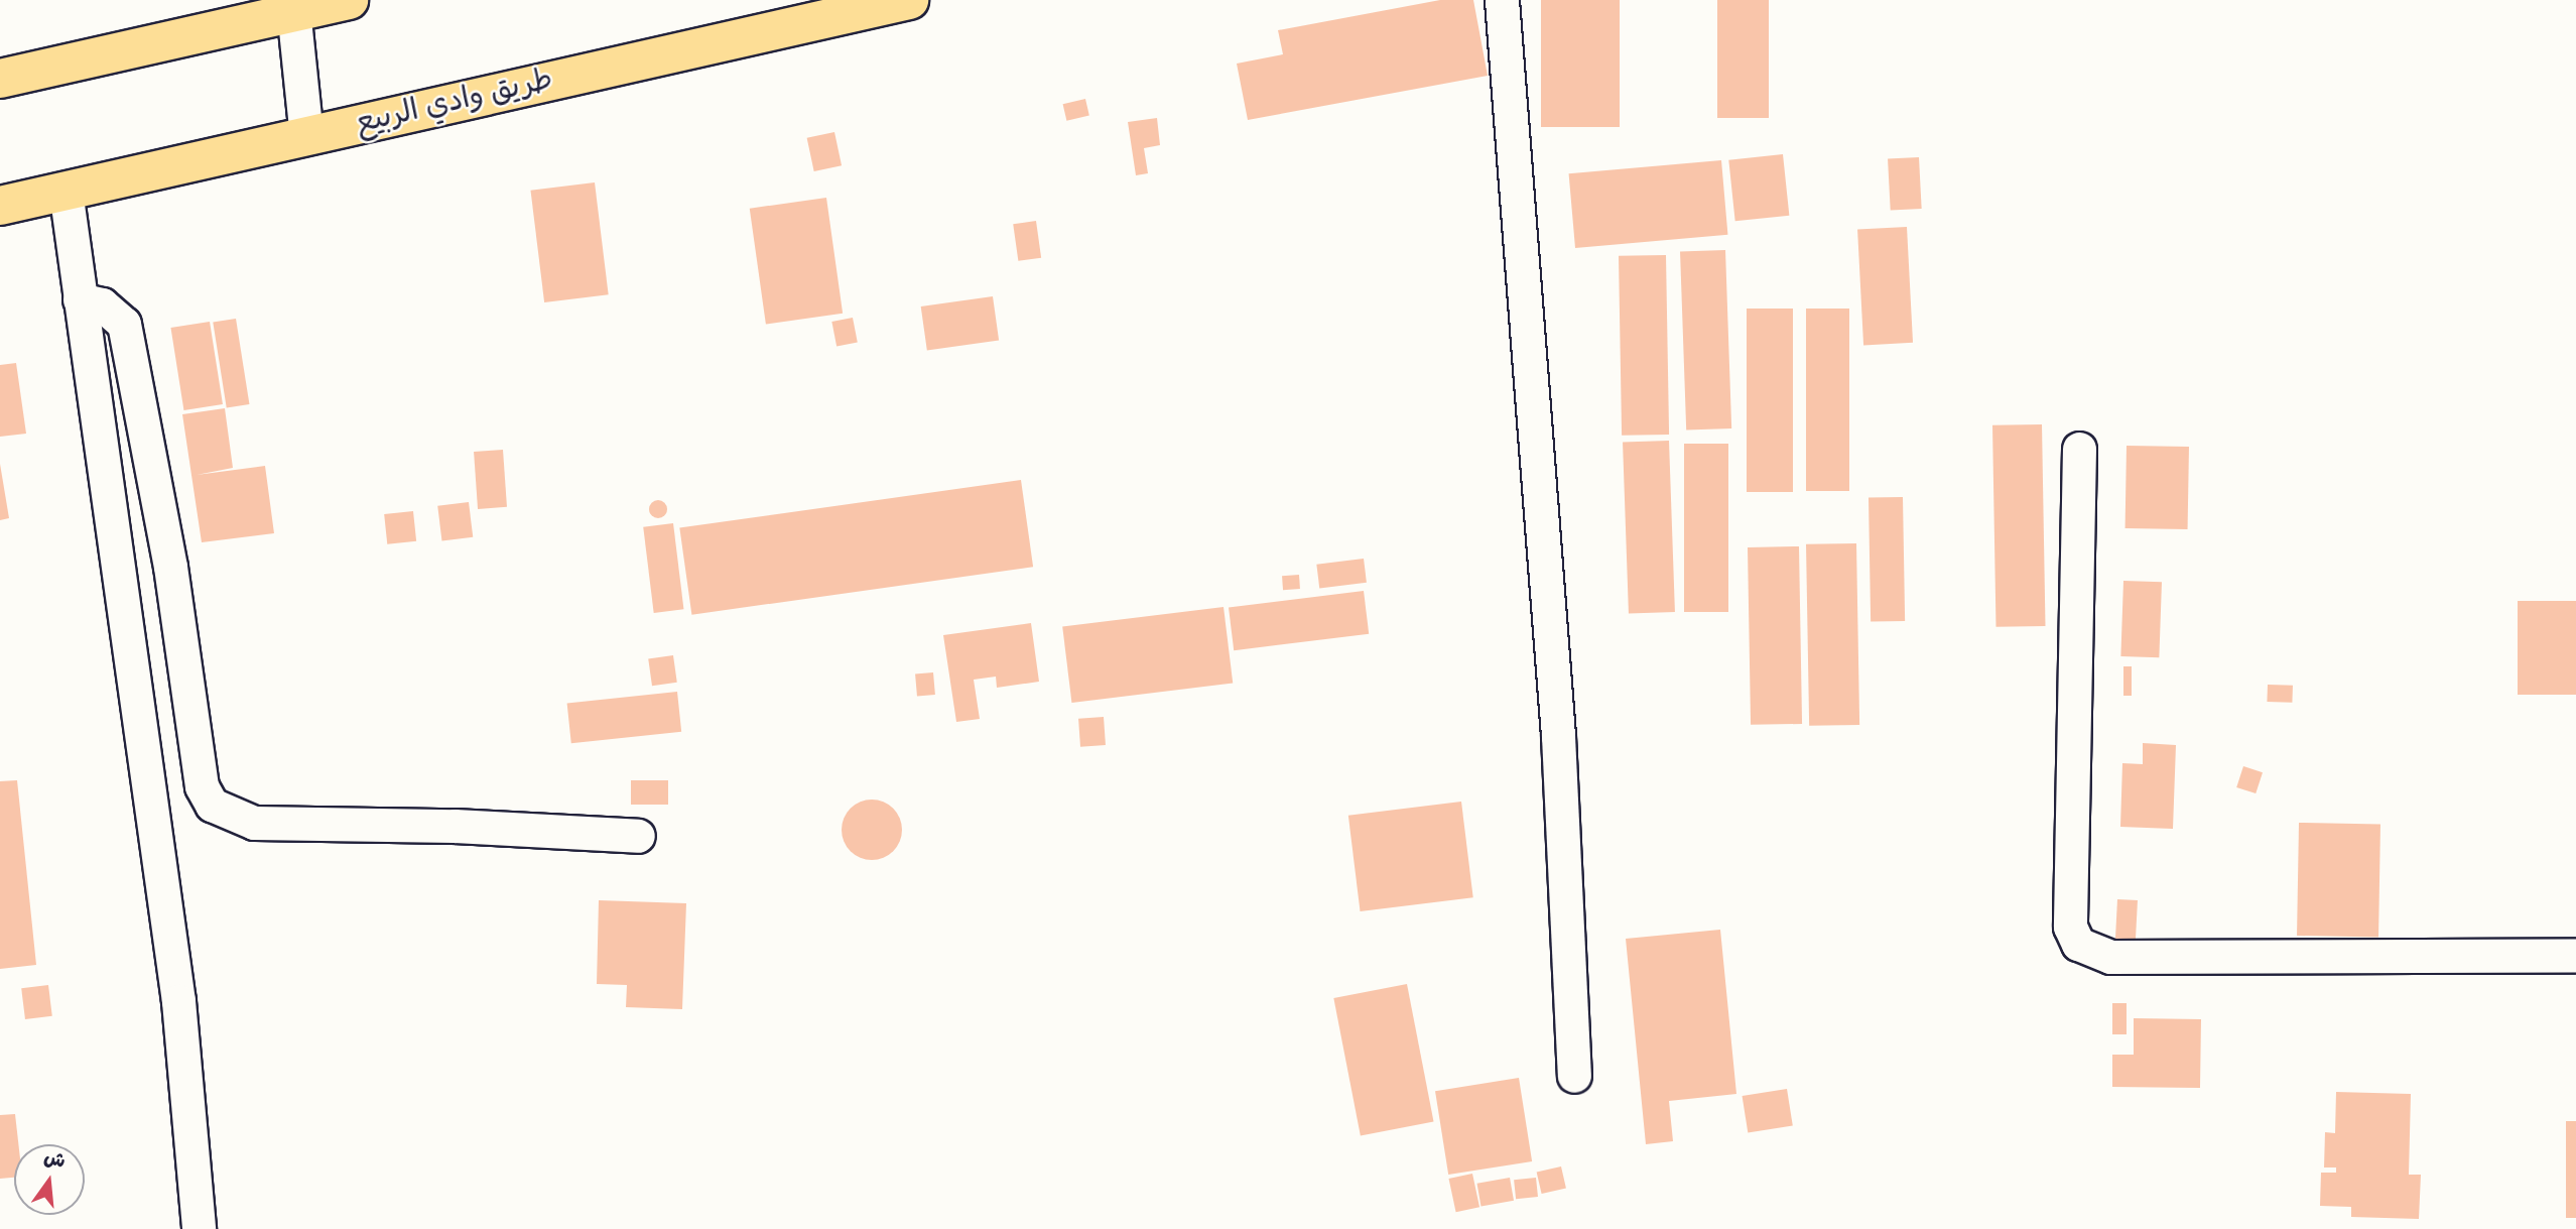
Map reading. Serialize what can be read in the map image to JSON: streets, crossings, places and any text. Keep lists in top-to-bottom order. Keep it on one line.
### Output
{"streets":{"highway":["طريق وادي الربيع"]},"north":"top"}
